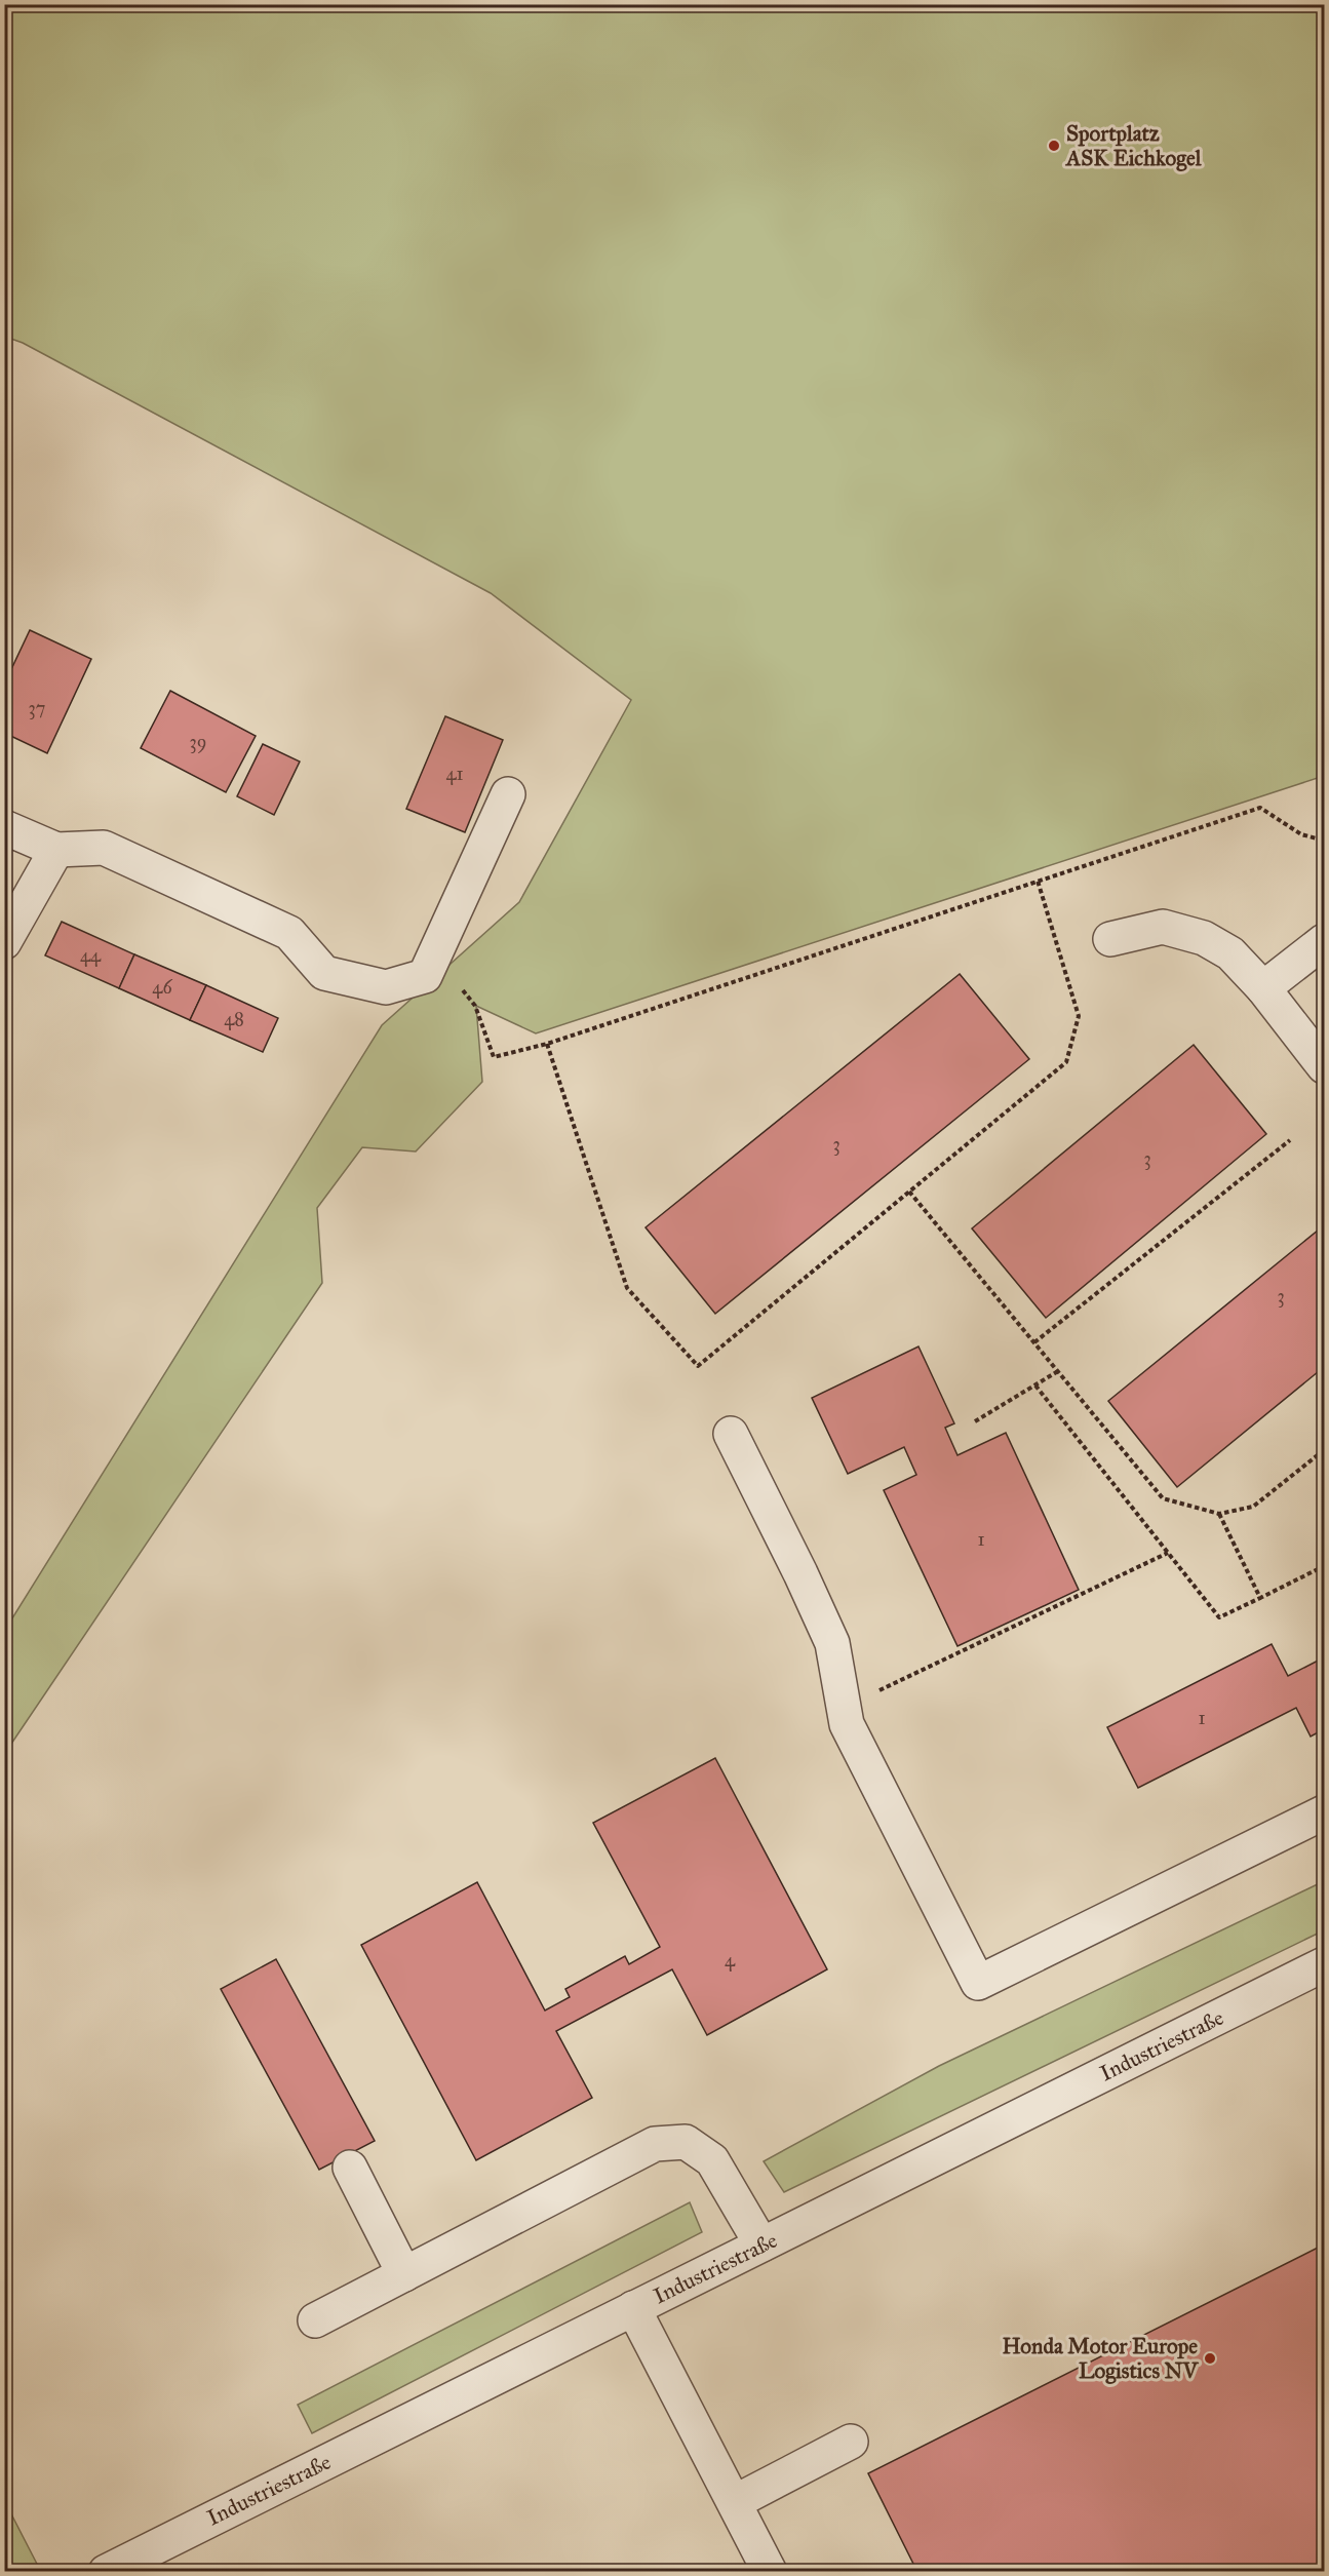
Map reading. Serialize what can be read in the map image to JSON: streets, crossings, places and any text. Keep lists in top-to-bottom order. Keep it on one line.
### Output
{"streets":{"street":["Industriestraße"]},"places":["Sportplatz ASK Eichkogel","Honda Motor Europe Logistics NV"],"house_numbers":["37","39","41","44","46","48","3","3","3","1","1","4"]}
